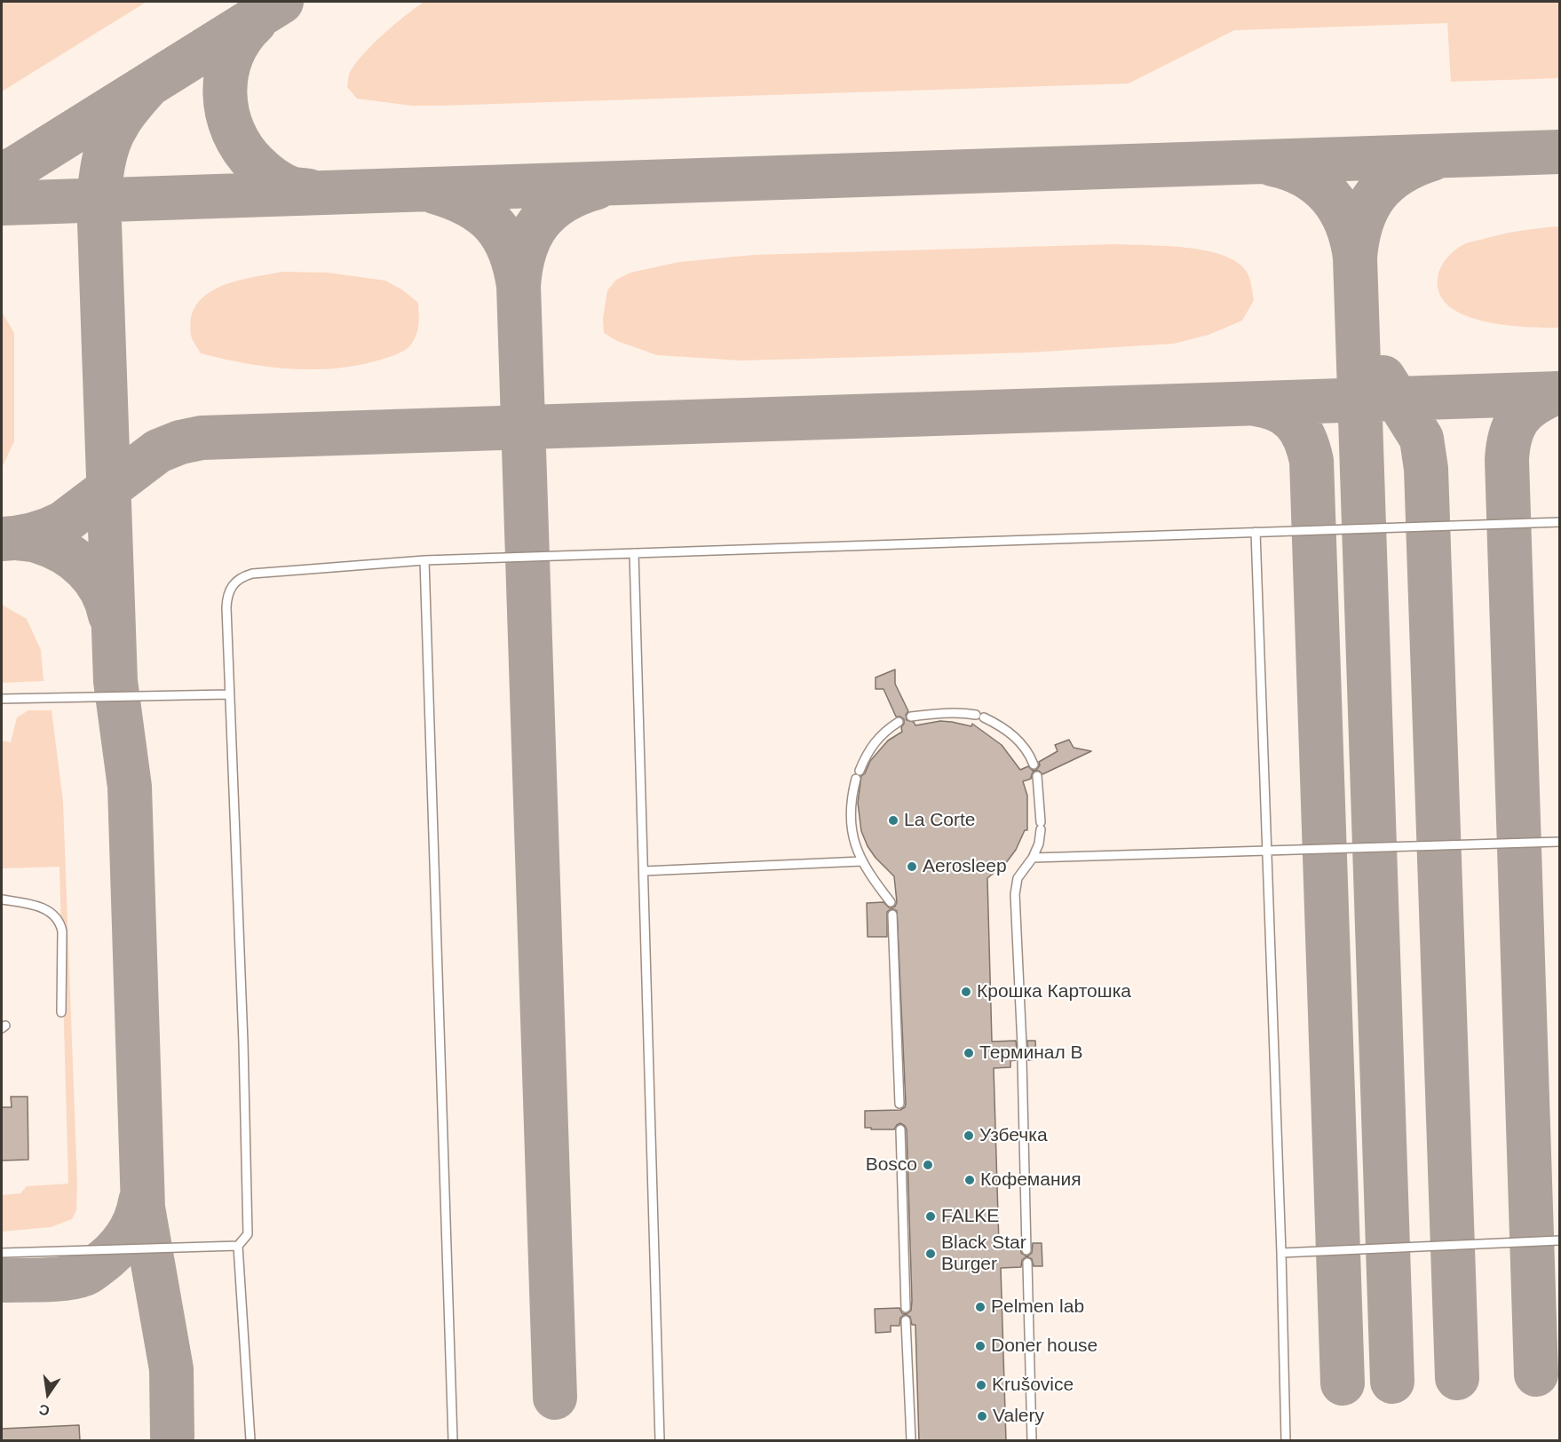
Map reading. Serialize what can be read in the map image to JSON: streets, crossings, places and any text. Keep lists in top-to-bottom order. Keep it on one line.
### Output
{"places":["La Corte","Aerosleep","Крошка Картошка","Терминал B","Узбечка","Bosco","Кофемания","FALKE","Black Star Burger","Pelmen lab","Doner house","Krušovice","Valery"],"north":"bottom"}
